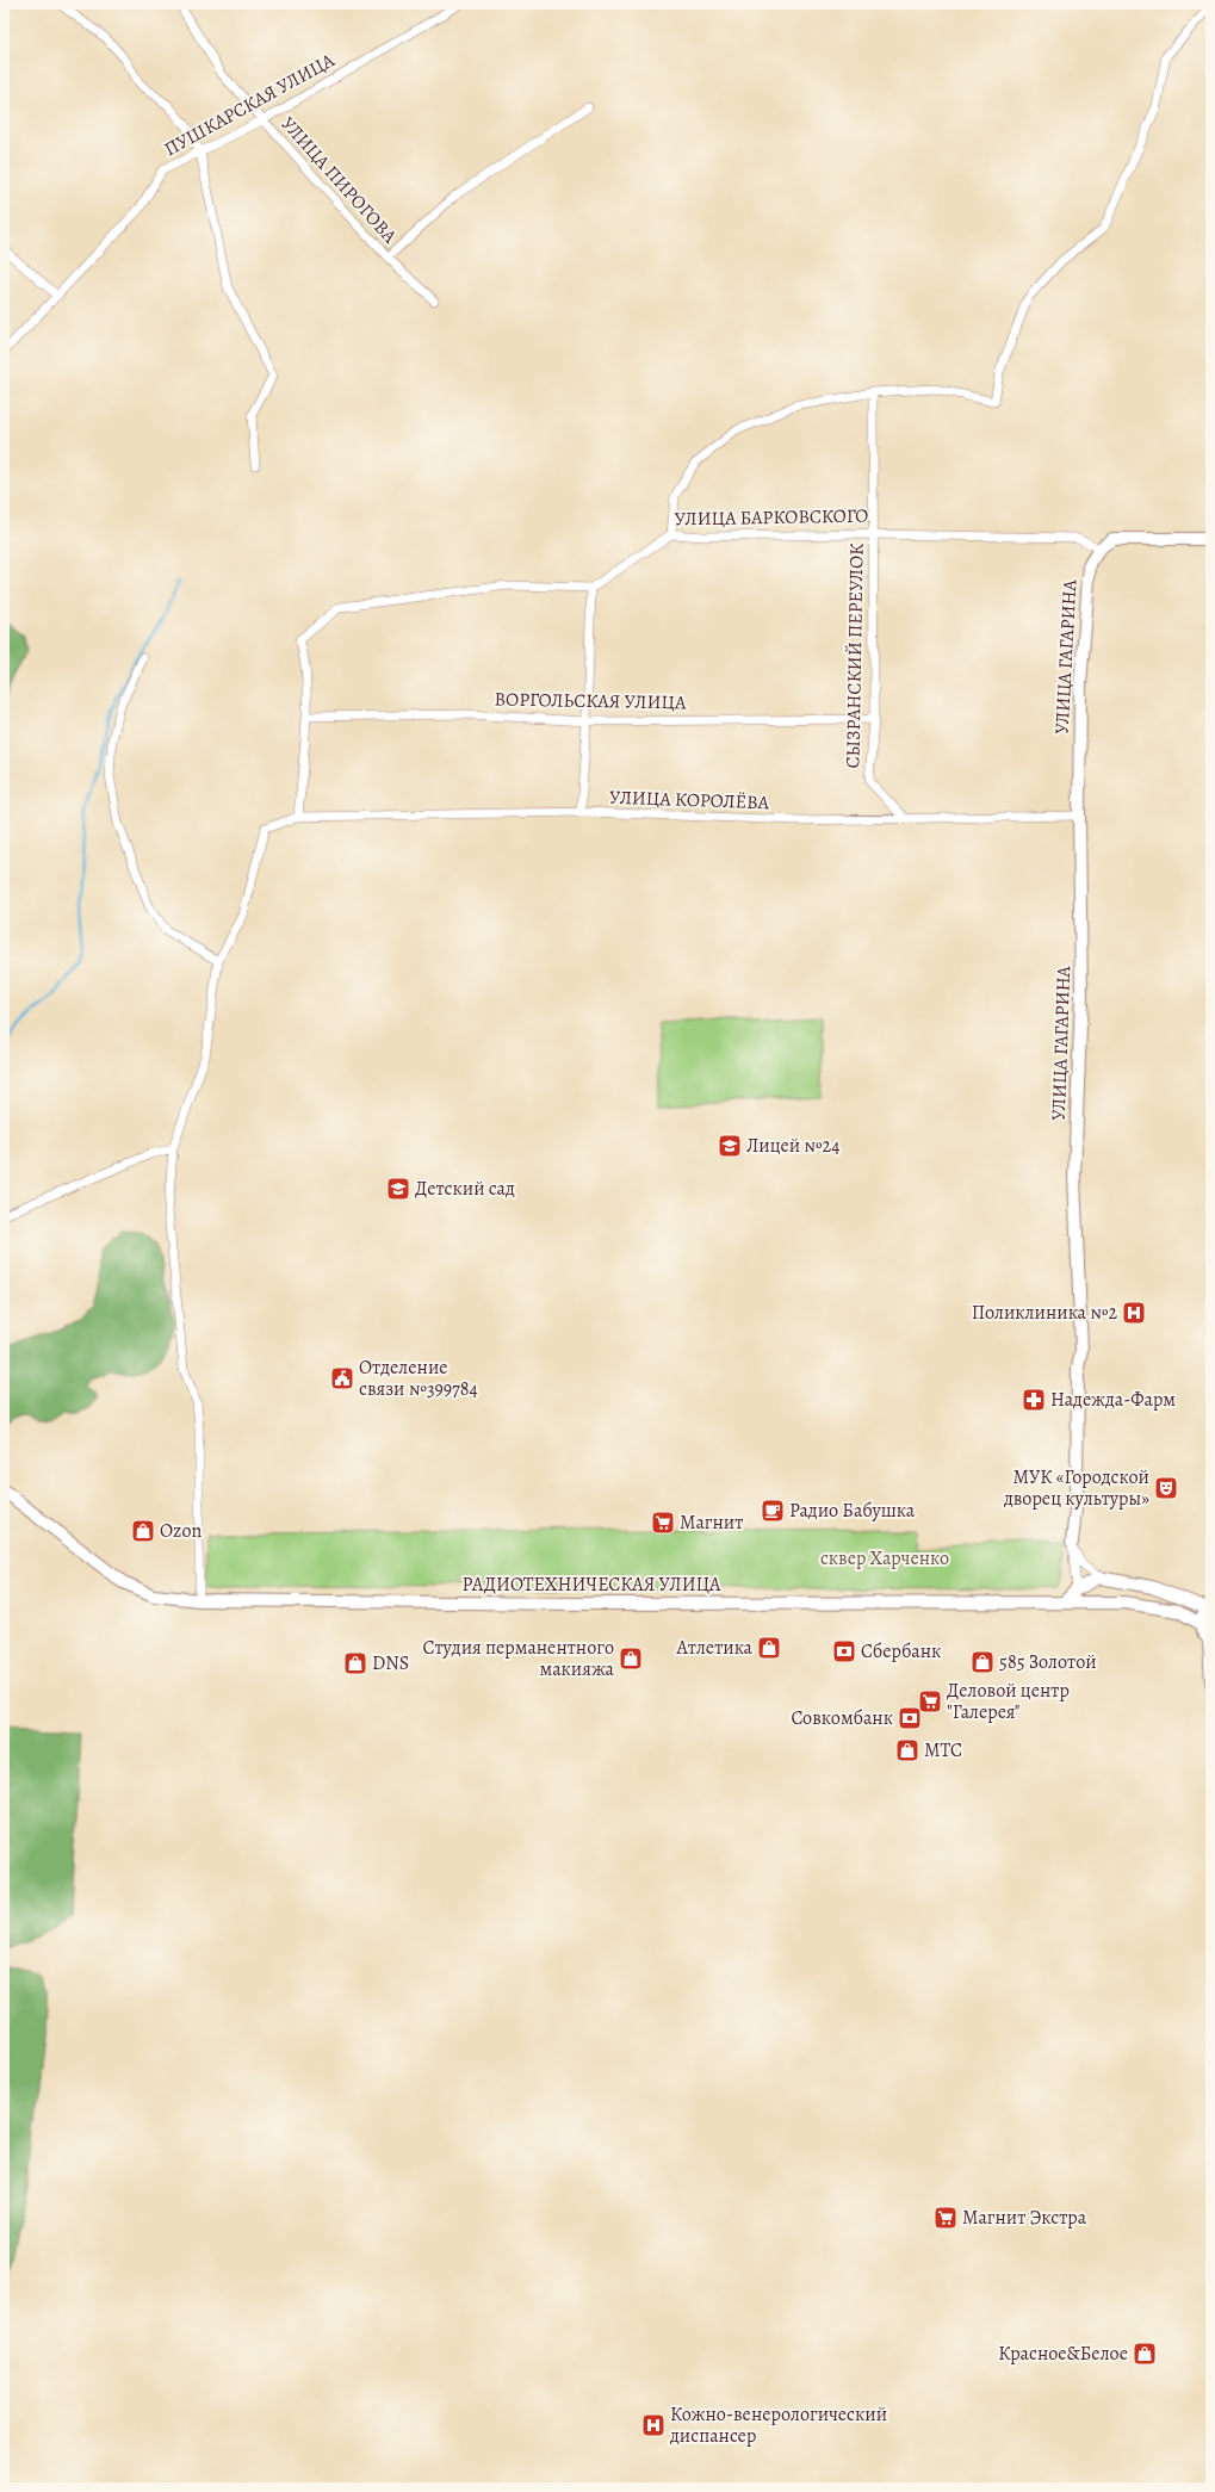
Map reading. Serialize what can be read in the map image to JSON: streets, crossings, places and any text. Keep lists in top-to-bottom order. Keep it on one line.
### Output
{"streets":{"street":["ПУШКАРСКАЯ УЛИЦА","УЛИЦА ПИРОГОВА","УЛИЦА БАРКОВСКОГО","СЫЗРАНСКИЙ ПЕРЕУЛОК","УЛИЦА ГАГАРИНА","ВОРГОЛЬСКАЯ УЛИЦА","УЛИЦА КОРОЛЁВА","РАДИОТЕХНИЧЕСКАЯ УЛИЦА"]},"crossings":[["ПУШКАРСКАЯ УЛИЦА","УЛИЦА ПИРОГОВА"],["УЛИЦА БАРКОВСКОГО","СЫЗРАНСКИЙ ПЕРЕУЛОК"],["УЛИЦА БАРКОВСКОГО","УЛИЦА ГАГАРИНА"],["СЫЗРАНСКИЙ ПЕРЕУЛОК","ВОРГОЛЬСКАЯ УЛИЦА"],["СЫЗРАНСКИЙ ПЕРЕУЛОК","УЛИЦА КОРОЛЁВА"],["УЛИЦА ГАГАРИНА","УЛИЦА КОРОЛЁВА"]],"parks":["сквер Харченко"],"places":{"school or university":["Лицей №24","Детский сад"],"hospital":["Поликлиника №2","Кожно-венерологический диспансер"],"public building":["Отделение связи №399784"],"pharmacy":["Надежда-Фарм"],"theatre":["МУК «Городской дворец культуры»"],"cafe":["Радио Бабушка"],"supermarket":["Магнит","Деловой центр \"Галерея\"","Магнит Экстра"],"shop":["Ozon","Атлетика","Студия перманентного макияжа","585 Золотой","DNS","МТС","Красное&Белое"],"bank":["Сбербанк","Совкомбанк"]}}
